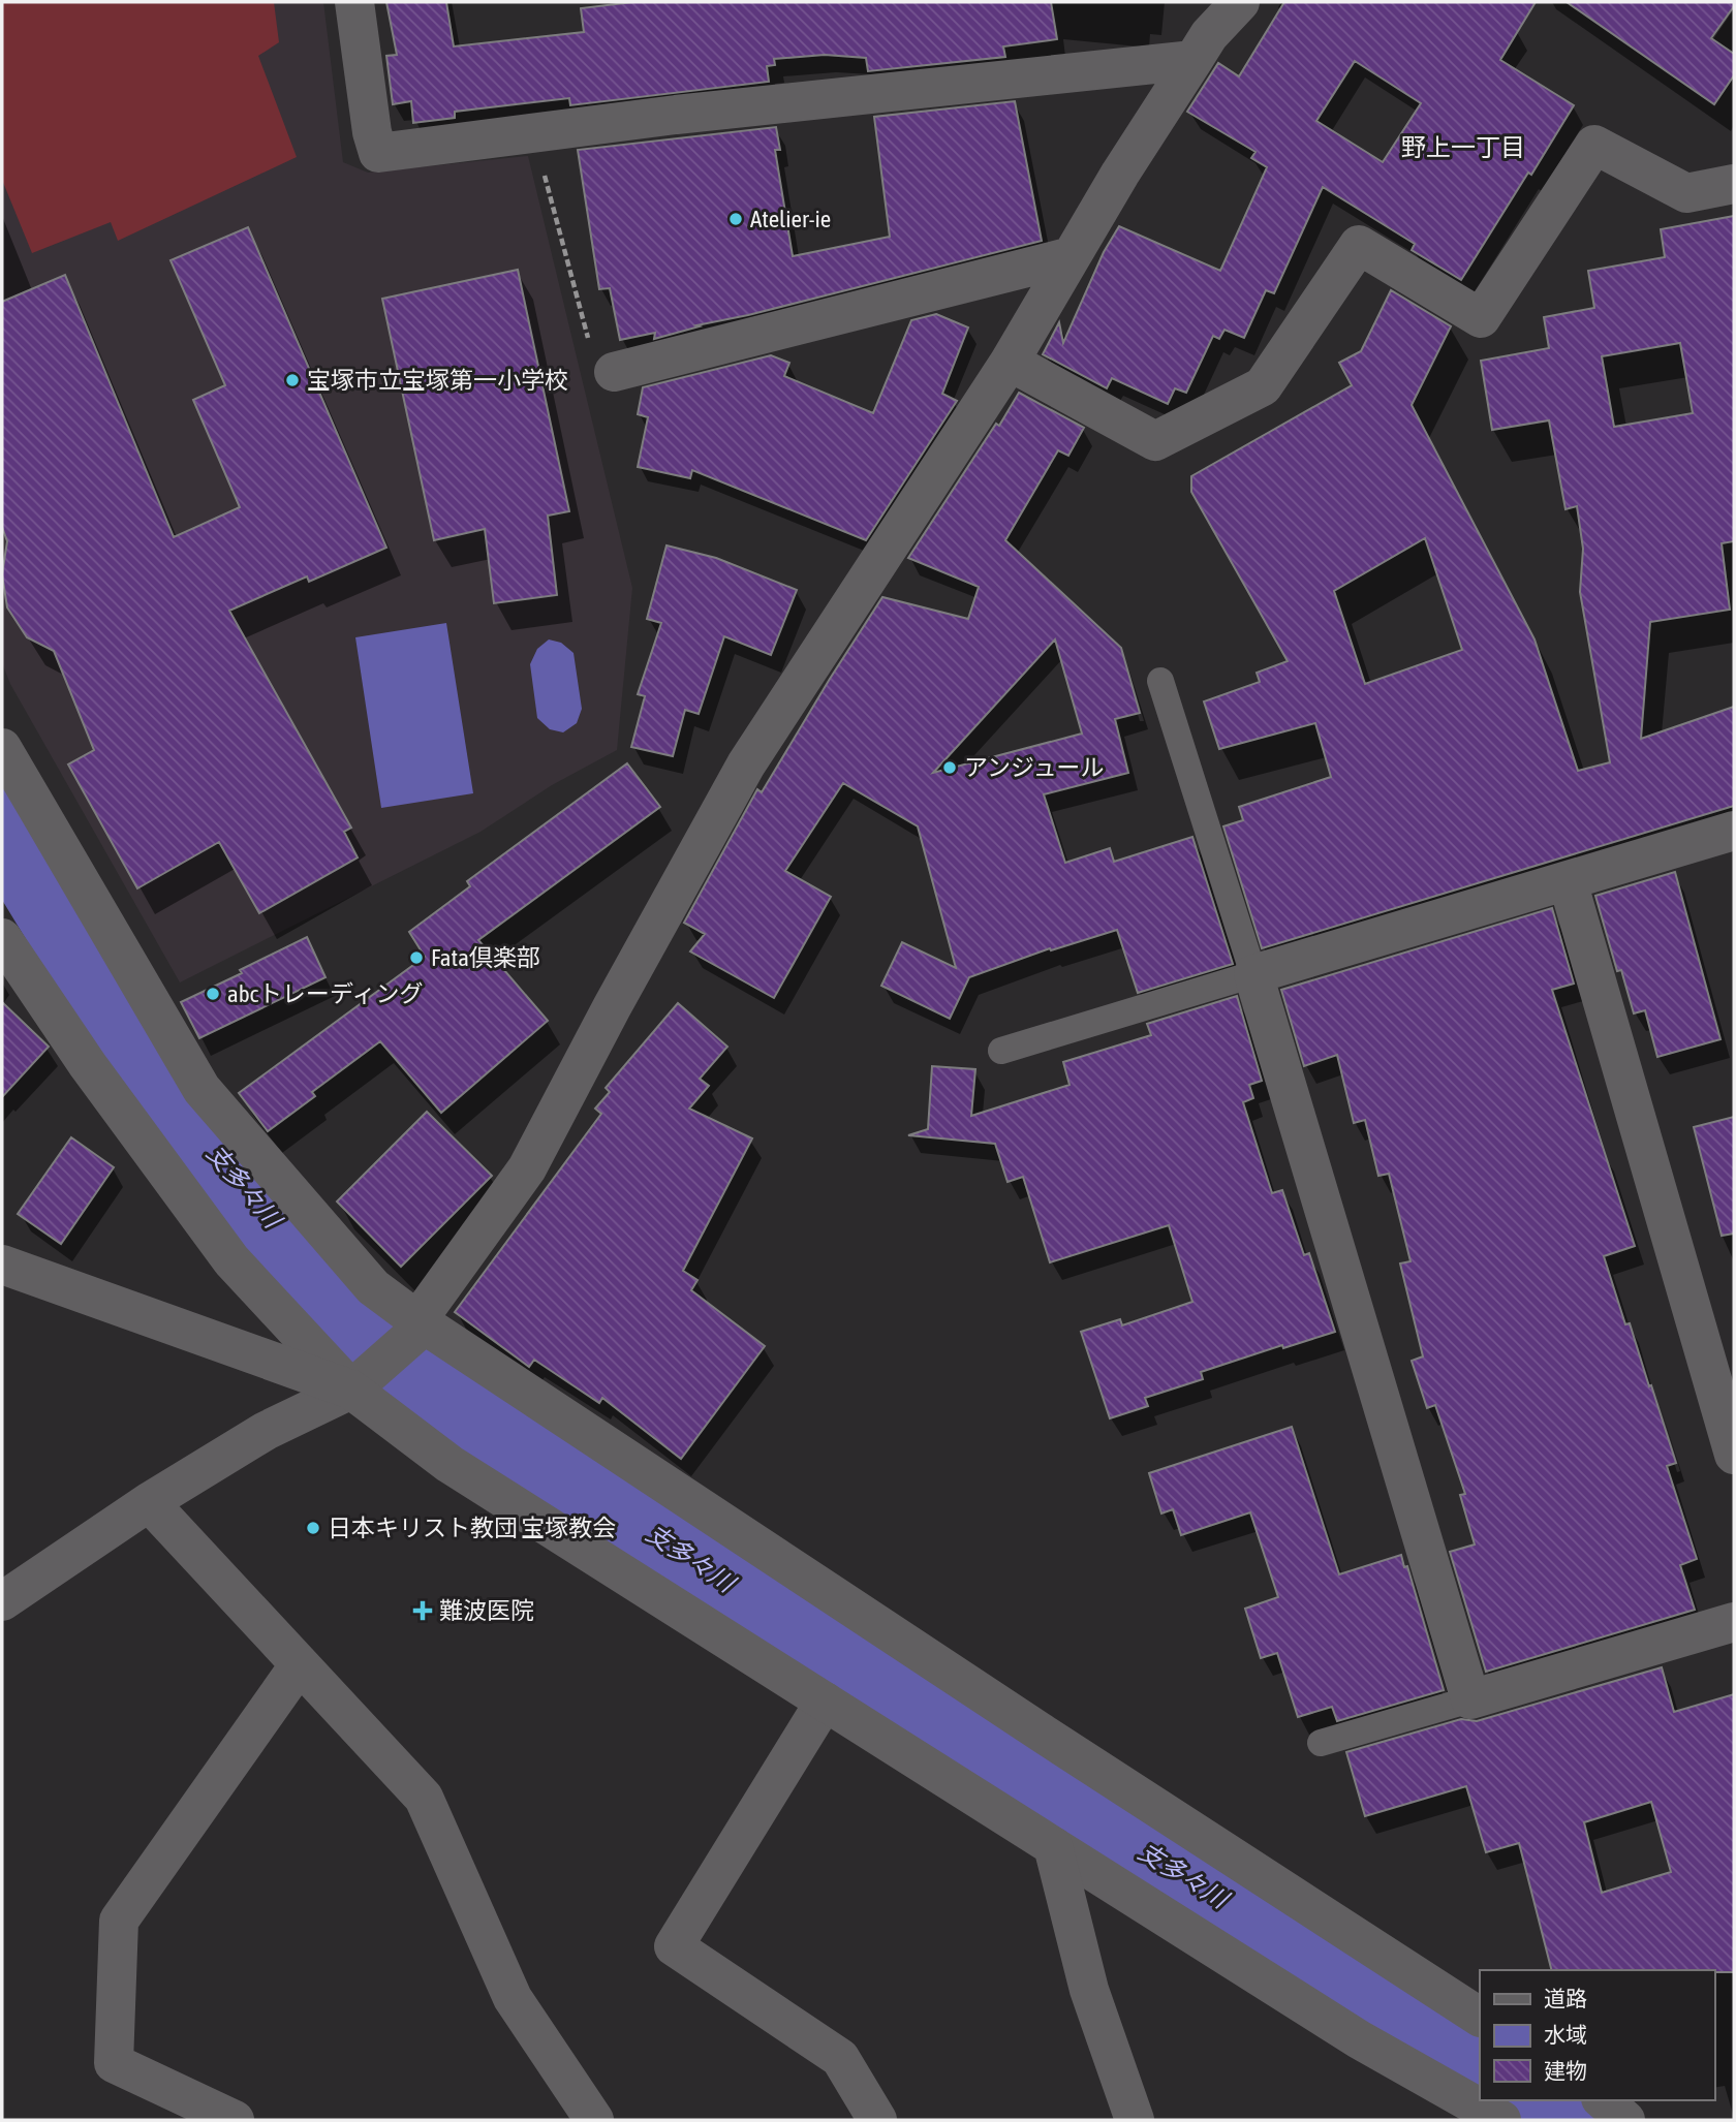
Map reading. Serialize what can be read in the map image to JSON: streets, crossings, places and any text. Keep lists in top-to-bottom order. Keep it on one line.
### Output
{"districts":["野上一丁目"],"water":["支多々川"],"places":{"other":["Atelier-ie","宝塚市立宝塚第一小学校","アンジュール","Fata倶楽部","abcトレーディング","日本キリスト教団 宝塚教会"],"health":["難波医院"]},"legend":["道路","水域","建物"]}
